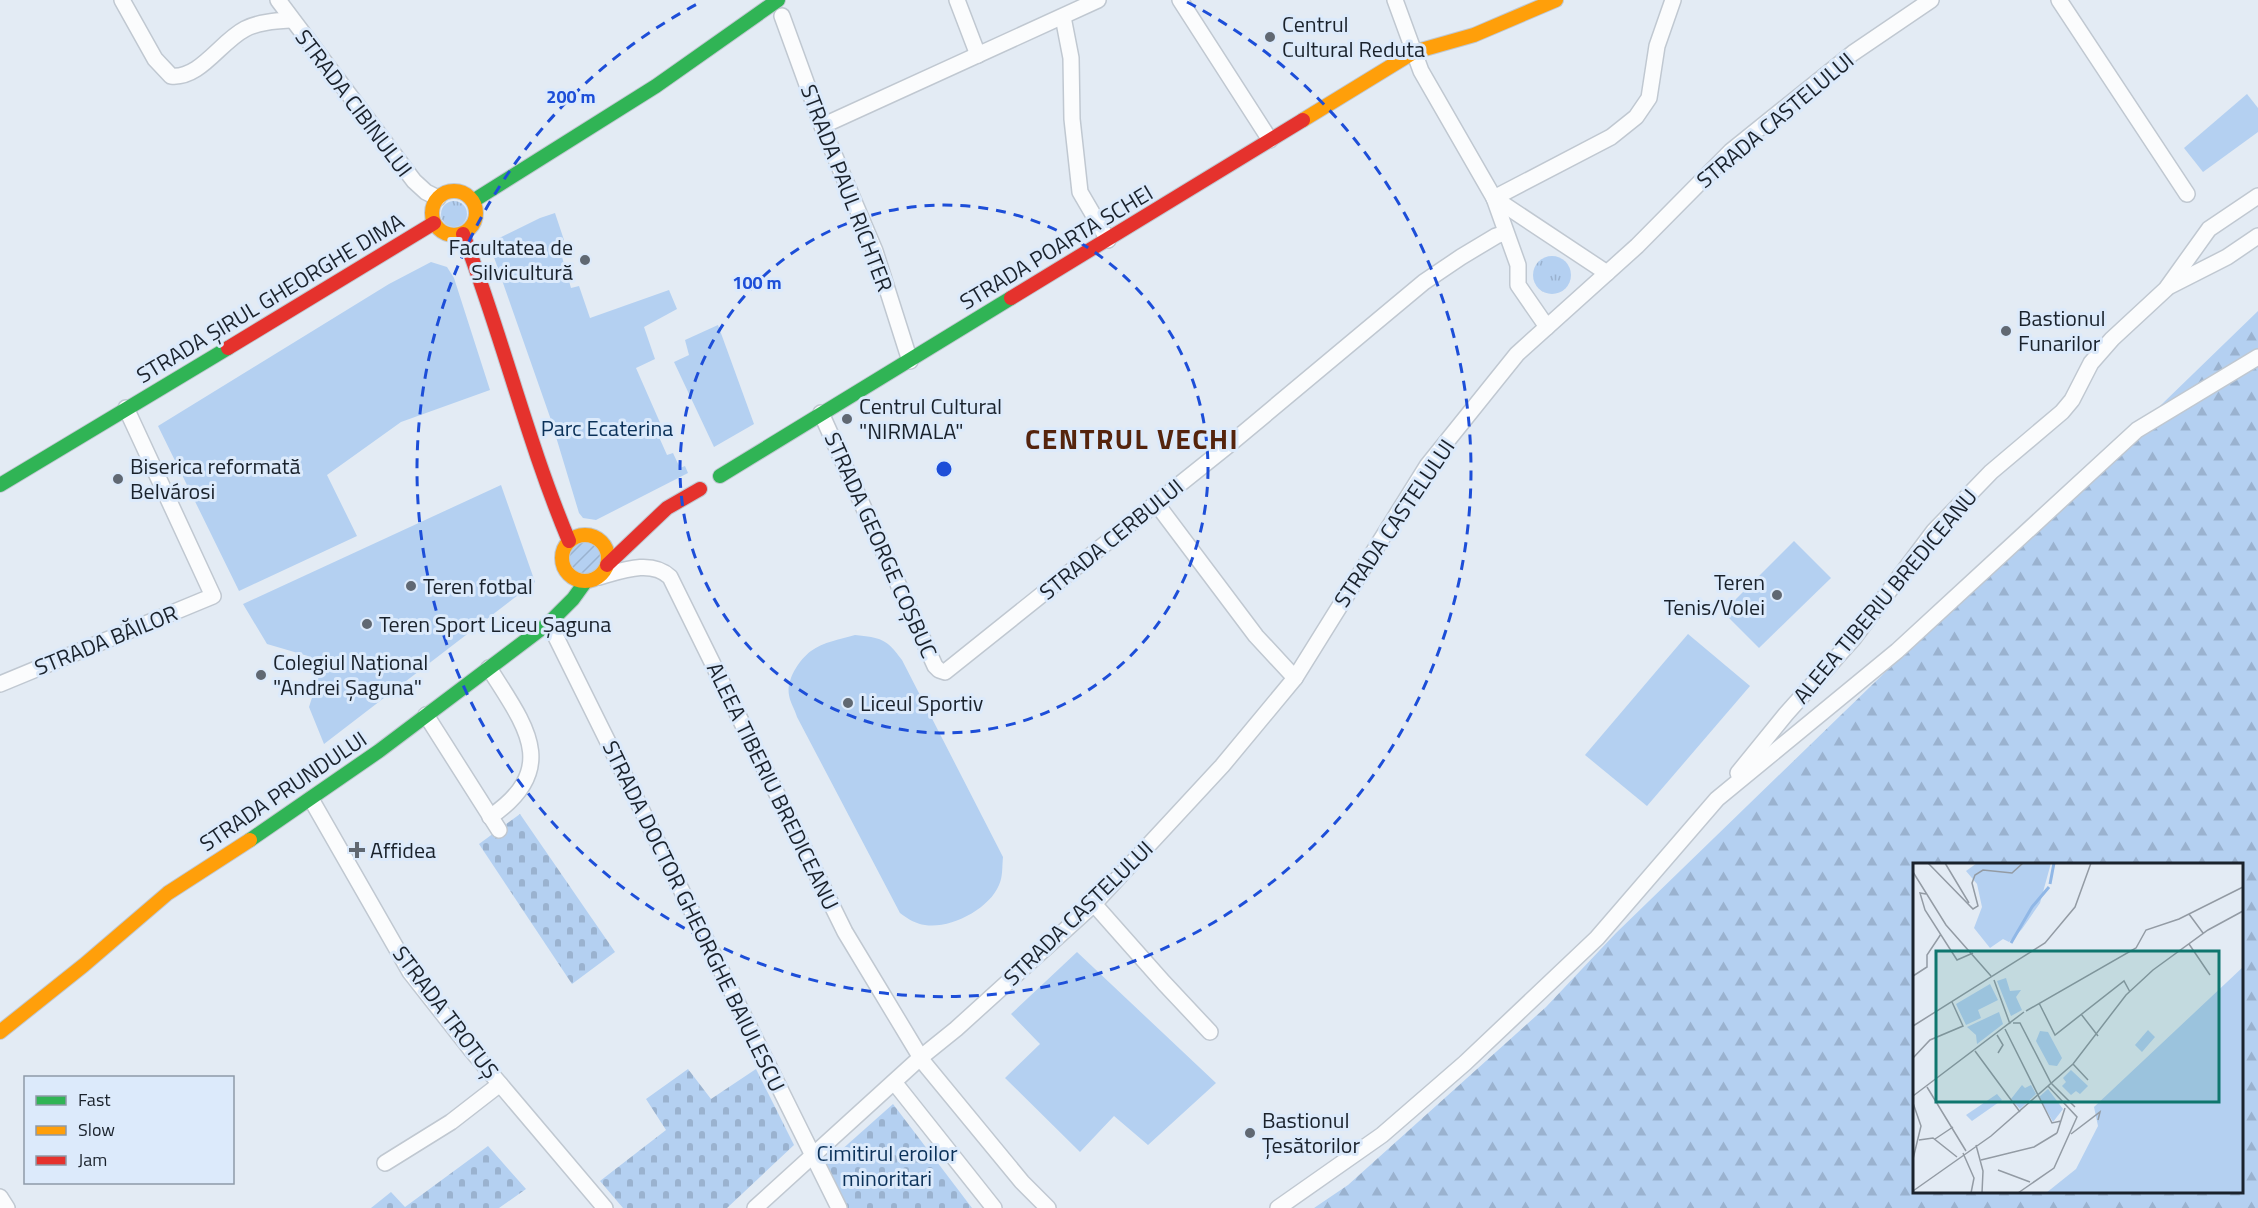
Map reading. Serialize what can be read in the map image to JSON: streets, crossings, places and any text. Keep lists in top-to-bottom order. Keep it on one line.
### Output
{"streets":{"street":["STRADA CIBINULUI","STRADA CASTELULUI","STRADA PAUL RICHTER","STRADA POARTA SCHEI","STRADA ȘIRUL GHEORGHE DIMA","STRADA CERBULUI","STRADA GEORGE COȘBUC","ALEEA TIBERIU BREDICEANU","STRADA BĂILOR","STRADA PRUNDULUI","STRADA DOCTOR GHEORGHE BAIULESCU","STRADA TROTUȘ"]},"crossings":[["STRADA CIBINULUI","STRADA ȘIRUL GHEORGHE DIMA"],["STRADA CASTELULUI","ALEEA TIBERIU BREDICEANU"],["STRADA CASTELULUI","STRADA DOCTOR GHEORGHE BAIULESCU"],["STRADA PAUL RICHTER","STRADA POARTA SCHEI"],["STRADA POARTA SCHEI","STRADA GEORGE COȘBUC"],["STRADA ȘIRUL GHEORGHE DIMA","STRADA BĂILOR"],["STRADA CERBULUI","STRADA GEORGE COȘBUC"],["ALEEA TIBERIU BREDICEANU","STRADA PRUNDULUI"],["STRADA PRUNDULUI","STRADA DOCTOR GHEORGHE BAIULESCU"],["STRADA PRUNDULUI","STRADA TROTUȘ"]],"districts":["CENTRUL VECHI"],"parks":["Parc Ecaterina","Cimitirul eroilor minoritari"],"places":{"other":["Centrul Cultural Reduta","Facultatea de Silvicultură","Bastionul Funarilor","Centrul Cultural \"NIRMALA\"","Biserica reformată Belvárosi","Teren fotbal","Teren Tenis/Volei","Teren Sport Liceu Șaguna","Colegiul Național \"Andrei Șaguna\"","Liceul Sportiv","Bastionul Țesătorilor"],"health":["Affidea"]},"legend":["Fast","Slow","Jam"],"rings":["200 m","100 m"]}
